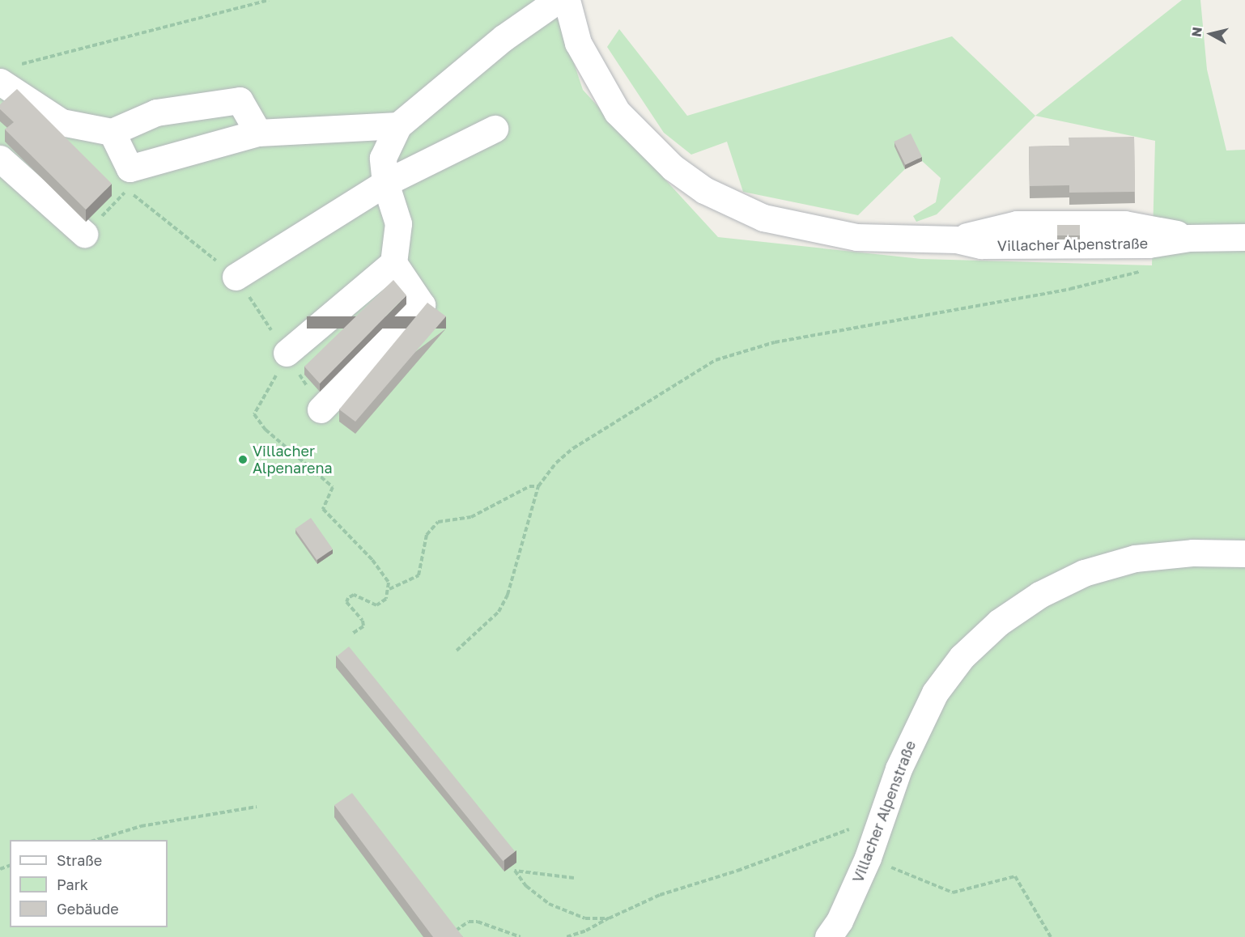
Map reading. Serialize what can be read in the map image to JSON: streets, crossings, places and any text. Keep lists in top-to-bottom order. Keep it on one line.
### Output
{"streets":{"street":["Villacher Alpenstraße"]},"places":["Villacher Alpenarena"],"legend":["Straße","Park","Gebäude"],"north":"left"}
